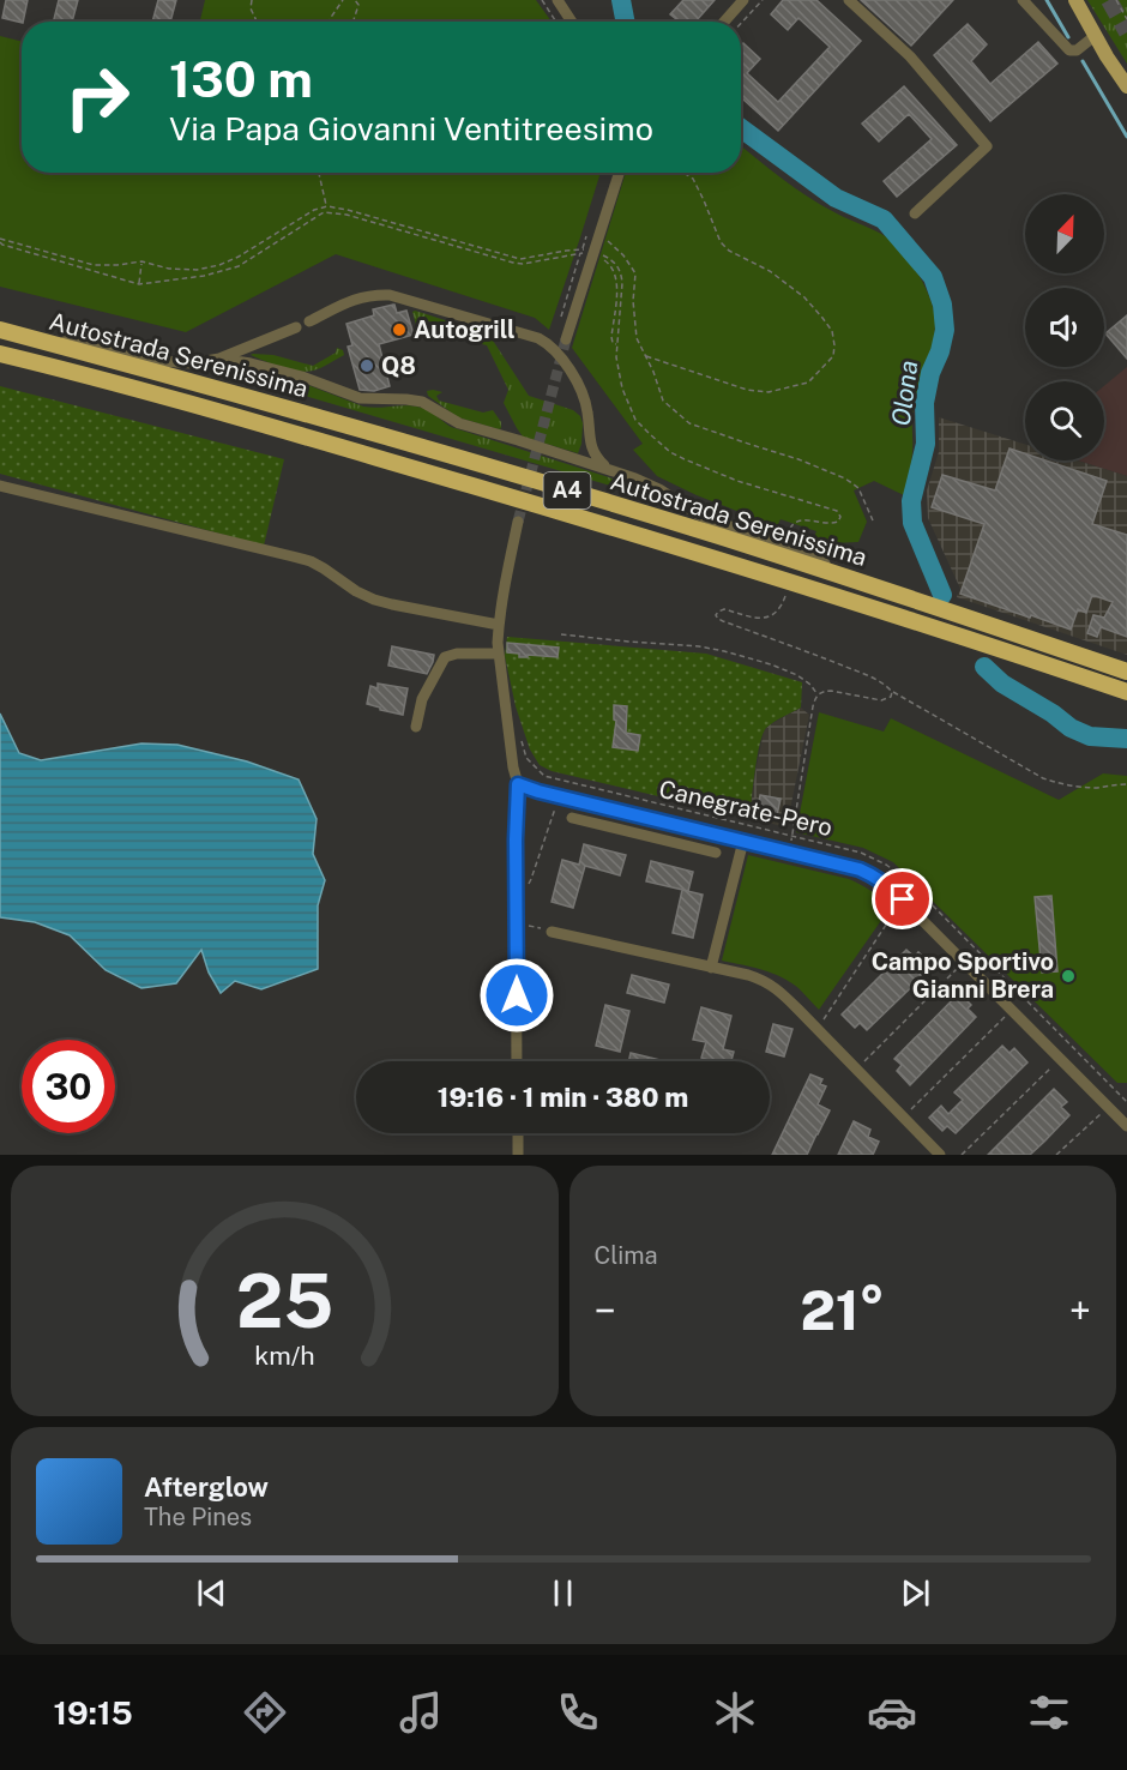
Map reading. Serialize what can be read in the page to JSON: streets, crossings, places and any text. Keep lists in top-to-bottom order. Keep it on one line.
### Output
{"streets":{"highway":["Autostrada Serenissima","A4"],"path":["Canegrate-Pero"]},"water":["Olona"],"places":["Autogrill","Q8","Campo Sportivo Gianni Brera"],"north":"top right","page":{"turn":["130 m","Via Papa Giovanni Ventitreesimo"],"limit":"30","trip":"19:16 · 1 min · 380 m","tile":"Clima","heat":["−","21°","+"],"song":["Afterglow","The Pines"],"tabs":"19:15","gauge":["25","km/h"]}}
